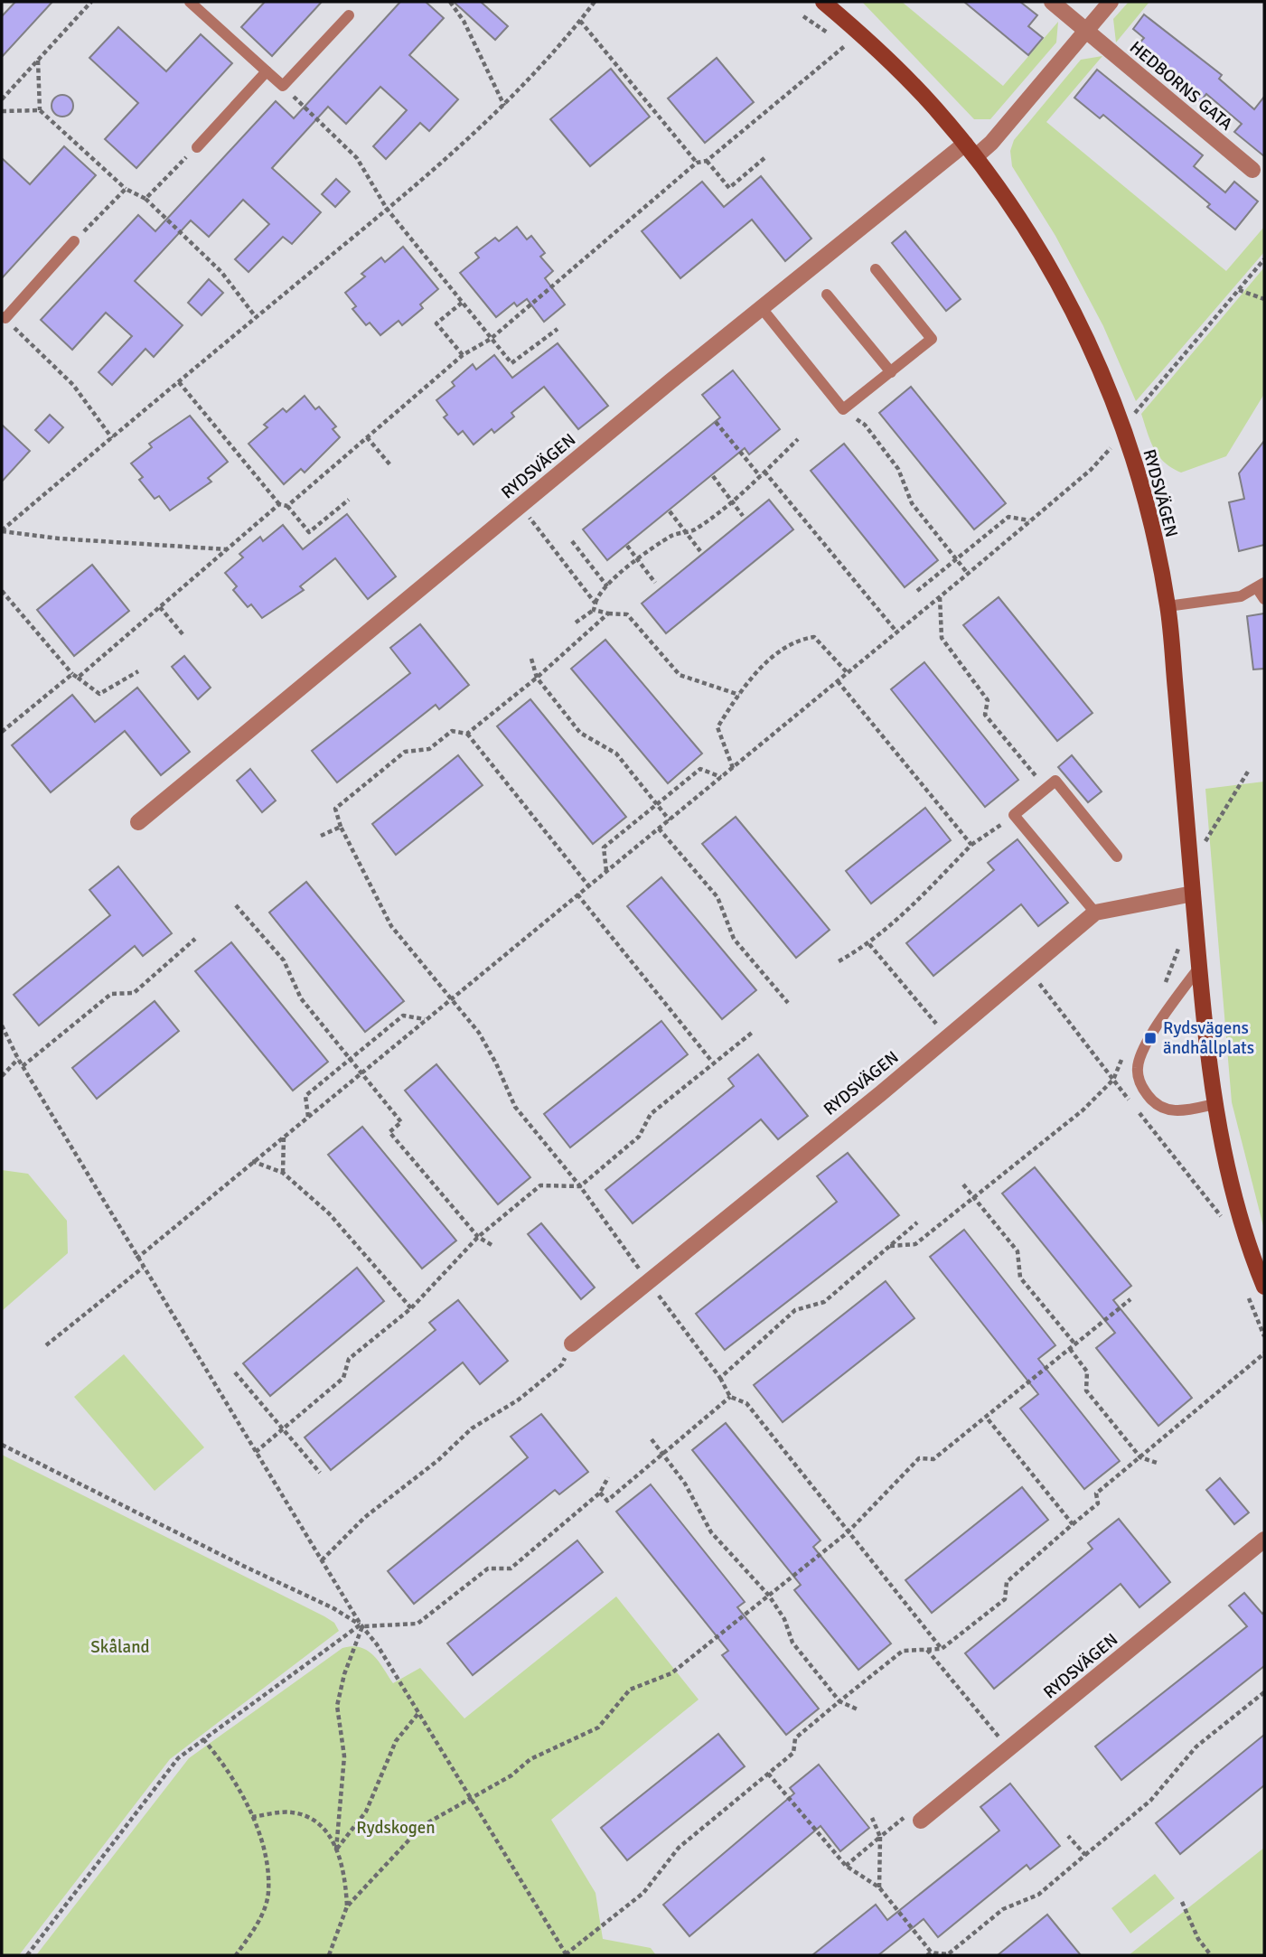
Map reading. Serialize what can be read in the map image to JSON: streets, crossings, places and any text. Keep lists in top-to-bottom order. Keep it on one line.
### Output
{"streets":{"street":["HEDBORNS GATA","RYDSVÄGEN"]},"parks":["Skåland","Rydskogen"],"places":{"transit":["Rydsvägens ändhållplats"]}}
